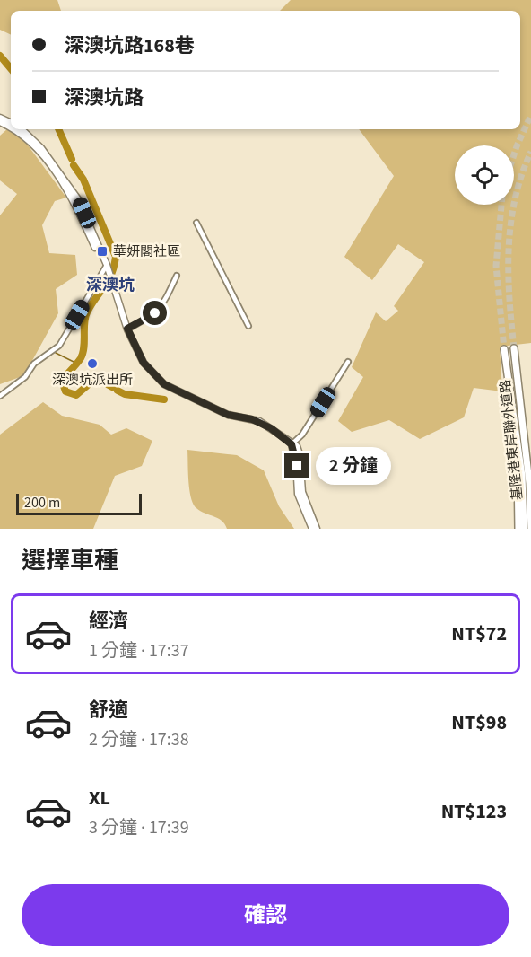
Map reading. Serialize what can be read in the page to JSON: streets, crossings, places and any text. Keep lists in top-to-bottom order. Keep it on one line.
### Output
{"streets":{"highway":["基隆港東岸聯外道路"]},"districts":["深澳坑"],"places":{"transit":["華妍閣社區"],"other":["深澳坑派出所"]},"scale_bar":"200 m","page":{"banner":["深澳坑路168巷","深澳坑路"],"bubble":"2 分鐘","scale":"200 m","heading":"選擇車種","list":[{"name":"經濟","note":"1 分鐘 · 17:37","value":"NT$72"},{"name":"舒適","note":"2 分鐘 · 17:38","value":"NT$98"},{"name":"XL","note":"3 分鐘 · 17:39","value":"NT$123"}],"buttons":"確認"}}
